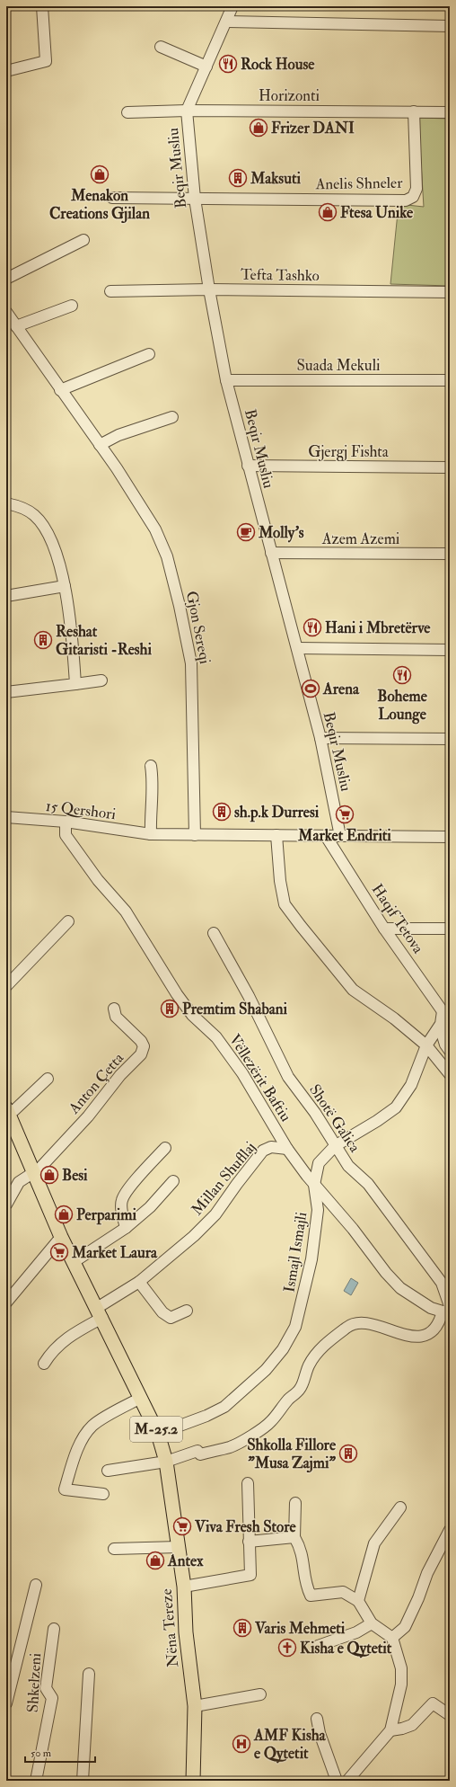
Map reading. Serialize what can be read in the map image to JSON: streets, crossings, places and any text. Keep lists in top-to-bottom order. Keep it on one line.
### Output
{"streets":{"main road":["M-25.2","Nëna Tereze"],"street":["Horizonti","Beqir Musliu","Anelis Shneler","Tefta Tashko","Suada Mekuli","Gjergj Fishta","Azem Azemi","Gjon Sereqi","15 Qershori","Haqif Tetova","Vëllezërit Baftiu","Anton Çetta","Shotë Galica","Millan Shufllaj","Ismajl Ismajli","Shkelzeni"]},"crossings":[["Horizonti","Beqir Musliu"],["Horizonti","Anelis Shneler"],["Beqir Musliu","Anelis Shneler"],["Beqir Musliu","Tefta Tashko"],["Beqir Musliu","Suada Mekuli"],["Beqir Musliu","Gjergj Fishta"],["Beqir Musliu","Azem Azemi"],["Beqir Musliu","15 Qershori"],["Gjon Sereqi","15 Qershori"],["15 Qershori","Haqif Tetova"],["15 Qershori","Vëllezërit Baftiu"],["Haqif Tetova","Ismajl Ismajli"],["Vëllezërit Baftiu","Shotë Galica"],["Vëllezërit Baftiu","Millan Shufllaj"],["Vëllezërit Baftiu","Ismajl Ismajli"],["Anton Çetta","Nëna Tereze"],["Shotë Galica","Ismajl Ismajli"],["Millan Shufllaj","Nëna Tereze"],["Ismajl Ismajli","Nëna Tereze"]],"places":{"restaurant":["Rock House","Hani i Mbretërve","Boheme Lounge"],"shop":["Frizer DANI","Menakon Creations Gjilan","Ftesa Unike","Besi","Perparimi","Antex"],"building":["Maksuti","Reshat Gitaristi -Reshi","sh.p.k Durresi","Premtim Shabani","Shkolla Fillore \"Musa Zajmi\"","Varis Mehmeti"],"cafe":["Molly's"],"sports":["Arena"],"supermarket":["Market Endriti","Market Laura","Viva Fresh Store"],"church":["Kisha e Qytetit"],"hospital":["AMF Kisha e Qytetit"]},"scale_bar":"50 m"}
